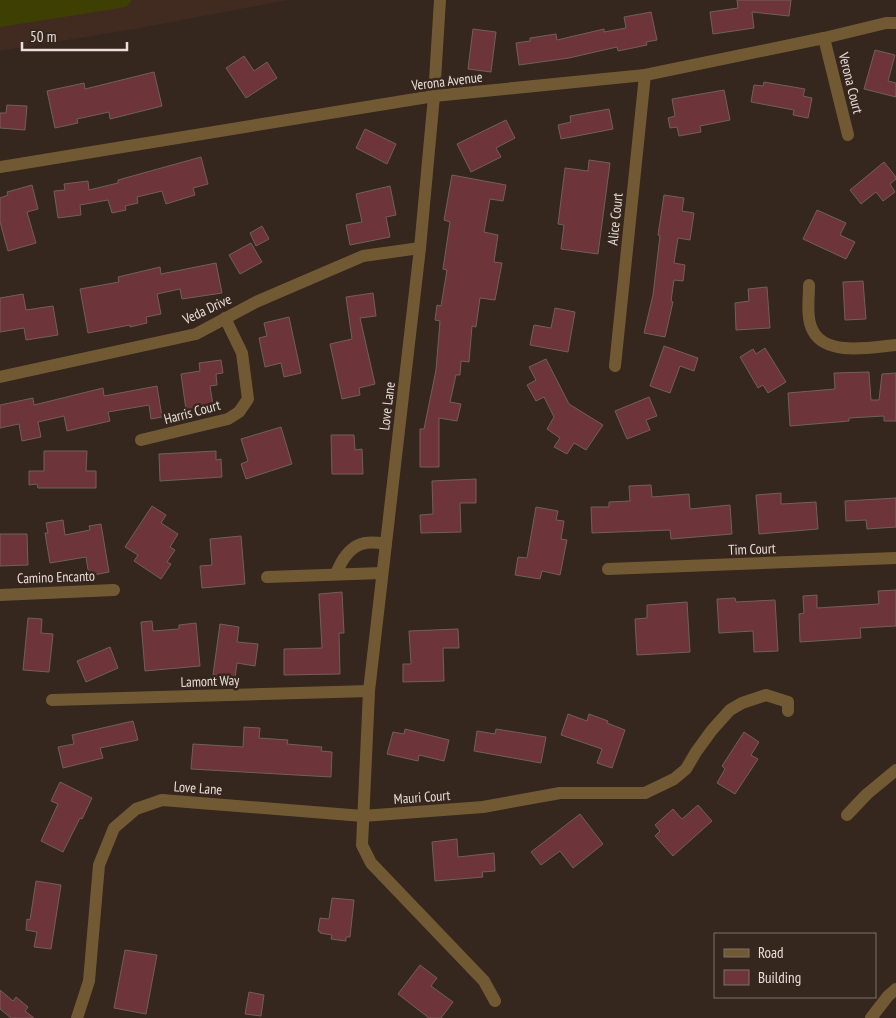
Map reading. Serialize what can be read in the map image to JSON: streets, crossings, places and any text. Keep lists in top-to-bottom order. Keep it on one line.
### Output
{"streets":{"street":["Verona Avenue","Verona Court","Alice Court","Veda Drive","Love Lane","Harris Court","Tim Court","Camino Encanto","Lamont Way","Mauri Court"]},"crossings":[["Verona Avenue","Verona Court"],["Verona Avenue","Alice Court"],["Verona Avenue","Love Lane"],["Veda Drive","Love Lane"],["Veda Drive","Harris Court"],["Love Lane","Lamont Way"],["Love Lane","Mauri Court"]],"legend":["Road","Building"],"scale_bar":"50 m"}
